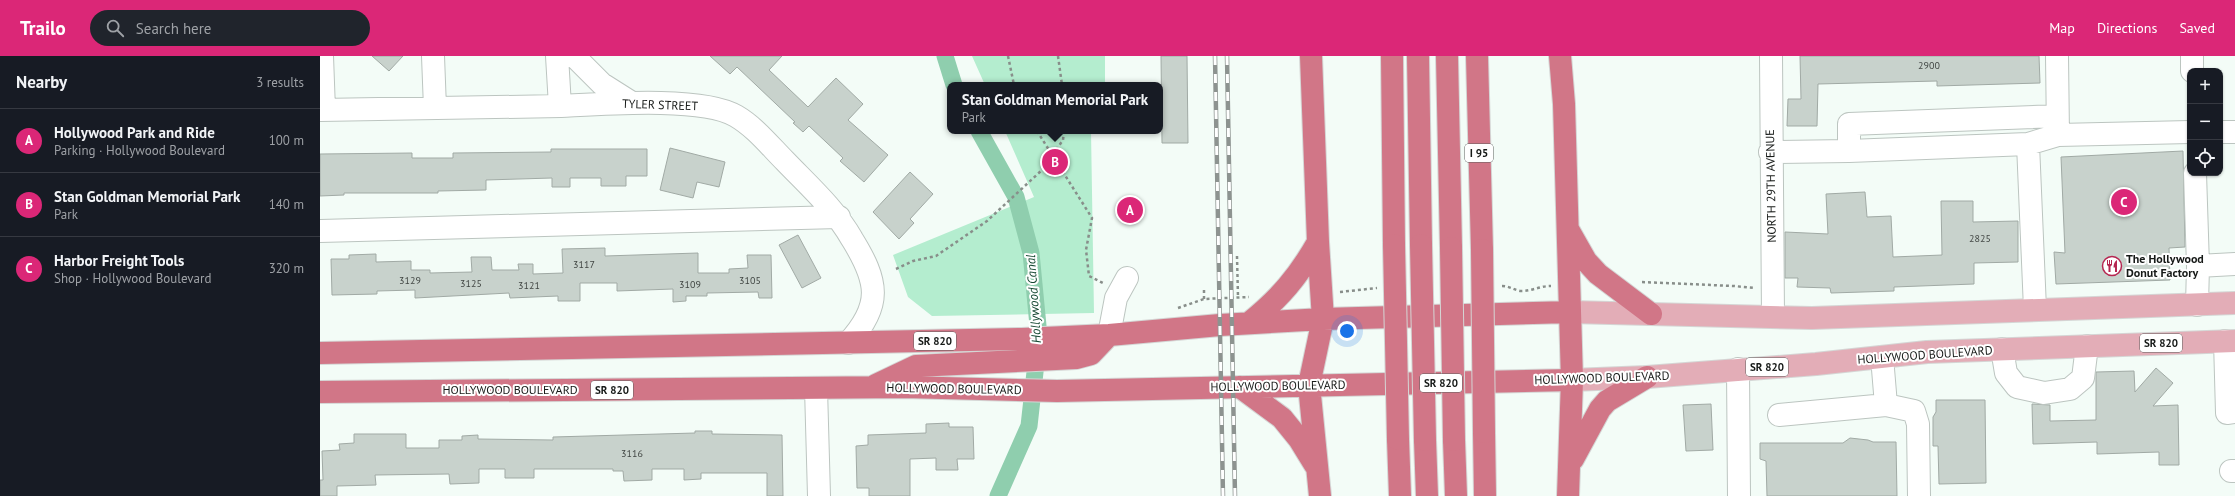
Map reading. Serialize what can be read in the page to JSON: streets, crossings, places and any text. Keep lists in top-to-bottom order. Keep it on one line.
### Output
{"streets":{"highway":["I 95","SR 820","HOLLYWOOD BOULEVARD"],"street":["TYLER STREET","NORTH 29TH AVENUE"]},"crossings":[["TYLER STREET","SR 820"],["NORTH 29TH AVENUE","SR 820"]],"water":["Hollywood Canal"],"places":{"restaurant":["The Hollywood Donut Factory"]},"house_numbers":["2900","2825","3117","3129","3105","3125","3109","3121","3116"],"page":{"header":"Trailo","search":"Search here","nav":["Map","Directions","Saved"],"heading":["Nearby","3 results"],"map_buttons":["+","−"],"popup":["Stan Goldman Memorial Park","Park"],"list":[{"mark":"A","name":"Hollywood Park and Ride","note":"Parking · Hollywood Boulevard","value":"100 m"},{"mark":"B","name":"Stan Goldman Memorial Park","note":"Park","value":"140 m"},{"mark":"C","name":"Harbor Freight Tools","note":"Shop · Hollywood Boulevard","value":"320 m"}],"pins":["B","C","A"]}}
